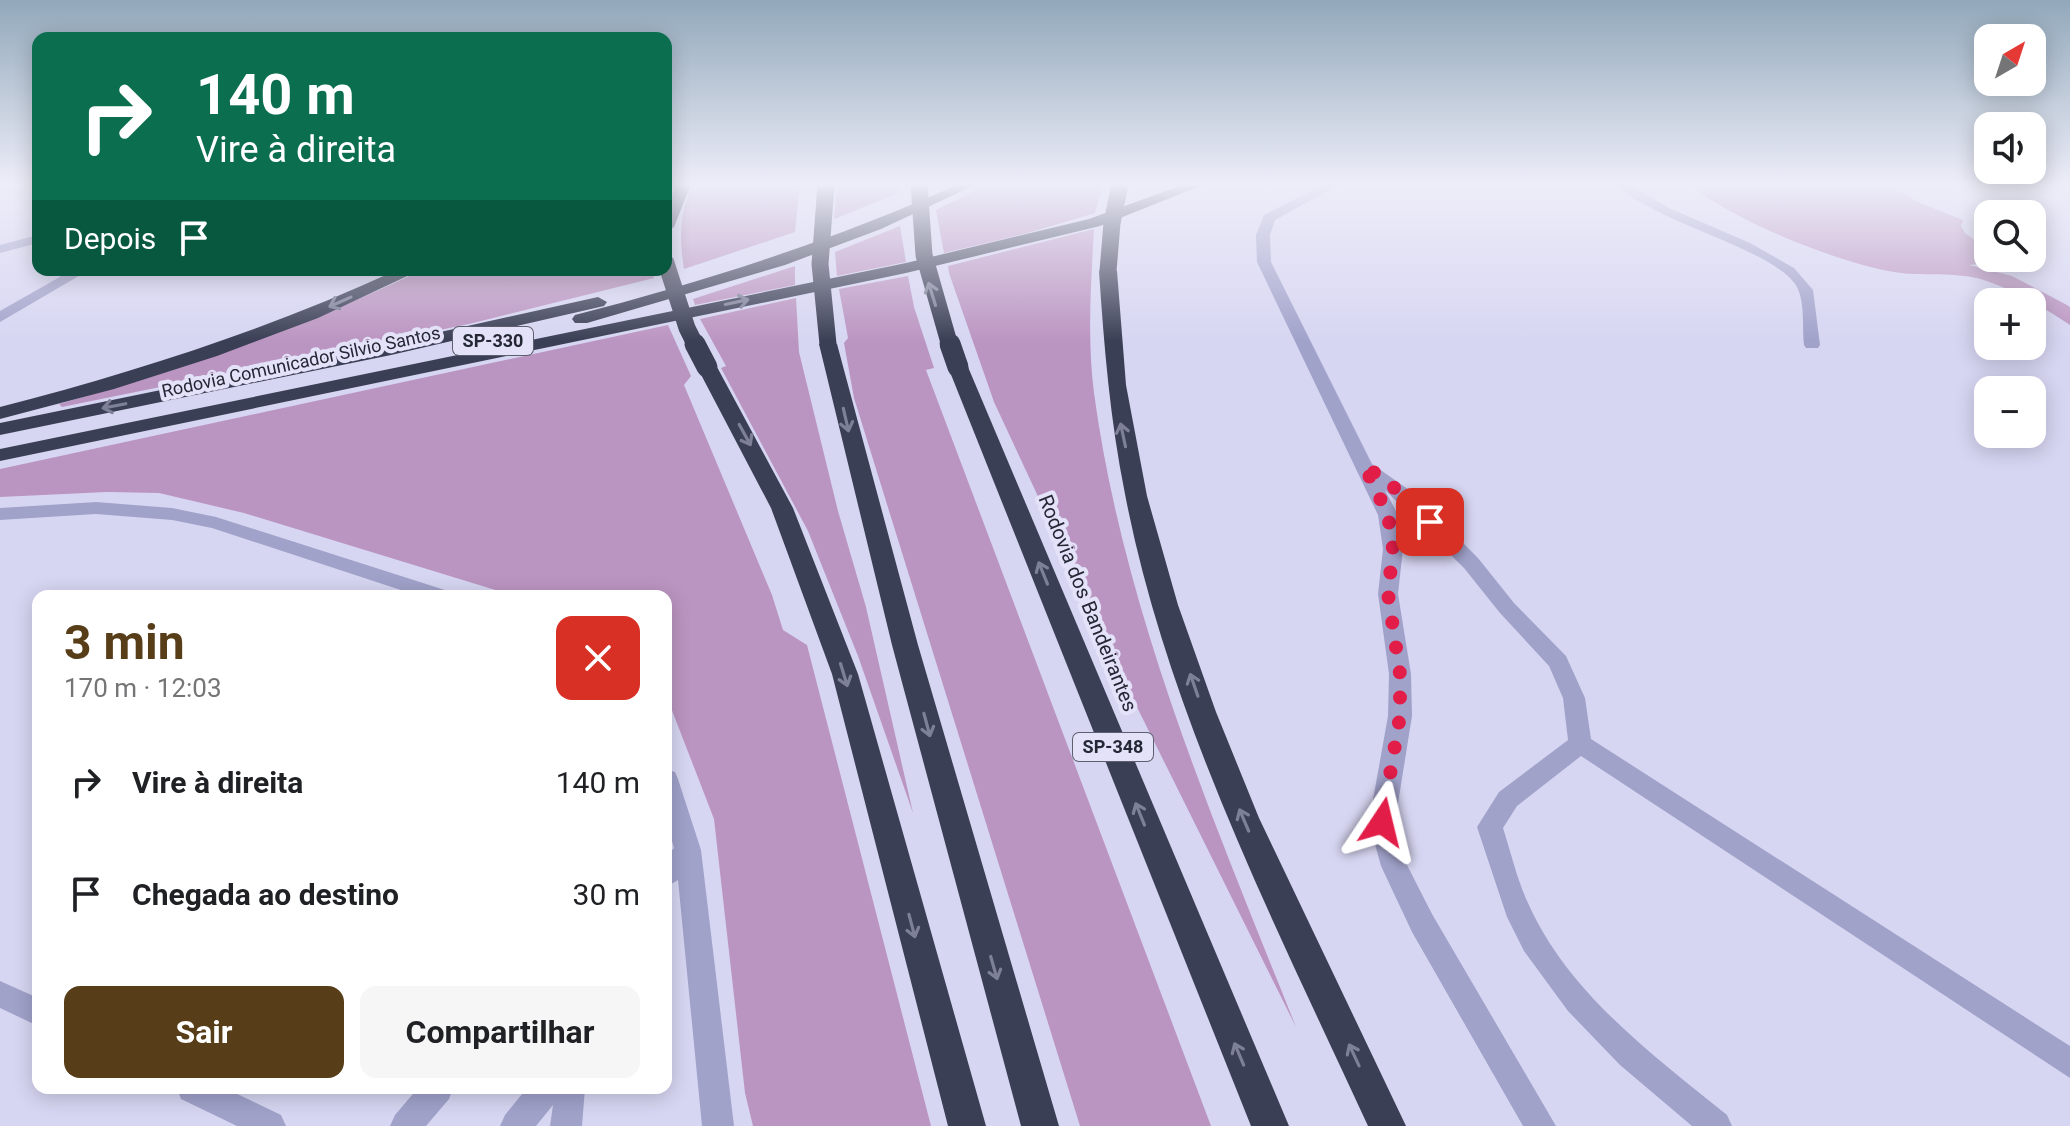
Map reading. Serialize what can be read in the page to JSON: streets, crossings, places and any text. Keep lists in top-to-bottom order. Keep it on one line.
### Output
{"streets":{"highway":["SP-330","Rodovia Comunicador Silvio Santos","Rodovia dos Bandeirantes","SP-348"]},"north":"top right","page":{"map_buttons":["+","−"],"turn":["140 m","Vire à direita"],"then":"Depois","heading":["3 min","170 m · 12:03"],"list":[{"name":"Vire à direita","value":"140 m"},{"name":"Chegada ao destino","value":"30 m"}],"buttons":["Sair","Compartilhar"]}}
